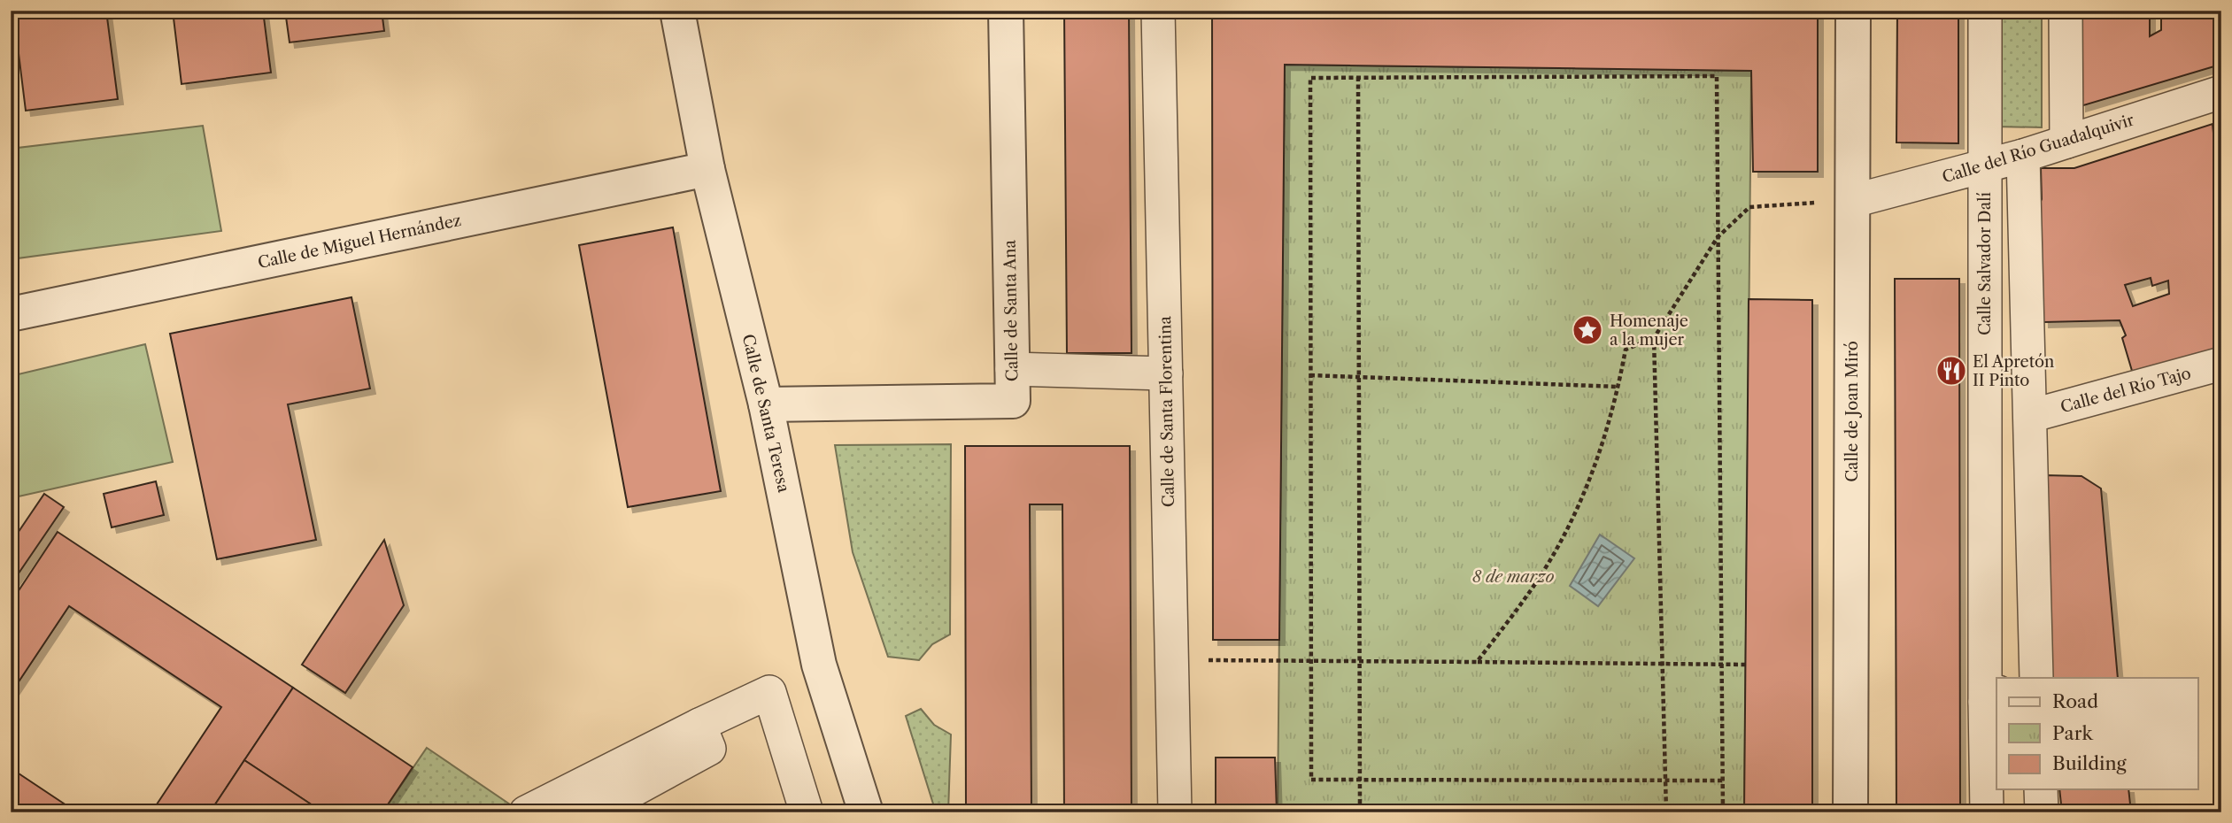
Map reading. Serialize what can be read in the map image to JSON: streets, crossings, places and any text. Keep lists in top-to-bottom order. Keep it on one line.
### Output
{"streets":{"street":["Calle del Río Guadalquivir","Calle de Miguel Hernández","Calle Salvador Dalí","Calle de Santa Ana","Calle del Río Tajo","Calle de Santa Florentina","Calle de Joan Miró","Calle de Santa Teresa"]},"crossings":[["Calle del Río Guadalquivir","Calle Salvador Dalí"],["Calle del Río Guadalquivir","Calle de Joan Miró"],["Calle de Miguel Hernández","Calle de Santa Teresa"],["Calle de Santa Ana","Calle de Santa Teresa"]],"parks":["8 de marzo"],"places":{"place":["Homenaje a la mujer"],"restaurant":["El Apretón II Pinto"]},"legend":["Road","Park","Building"]}
